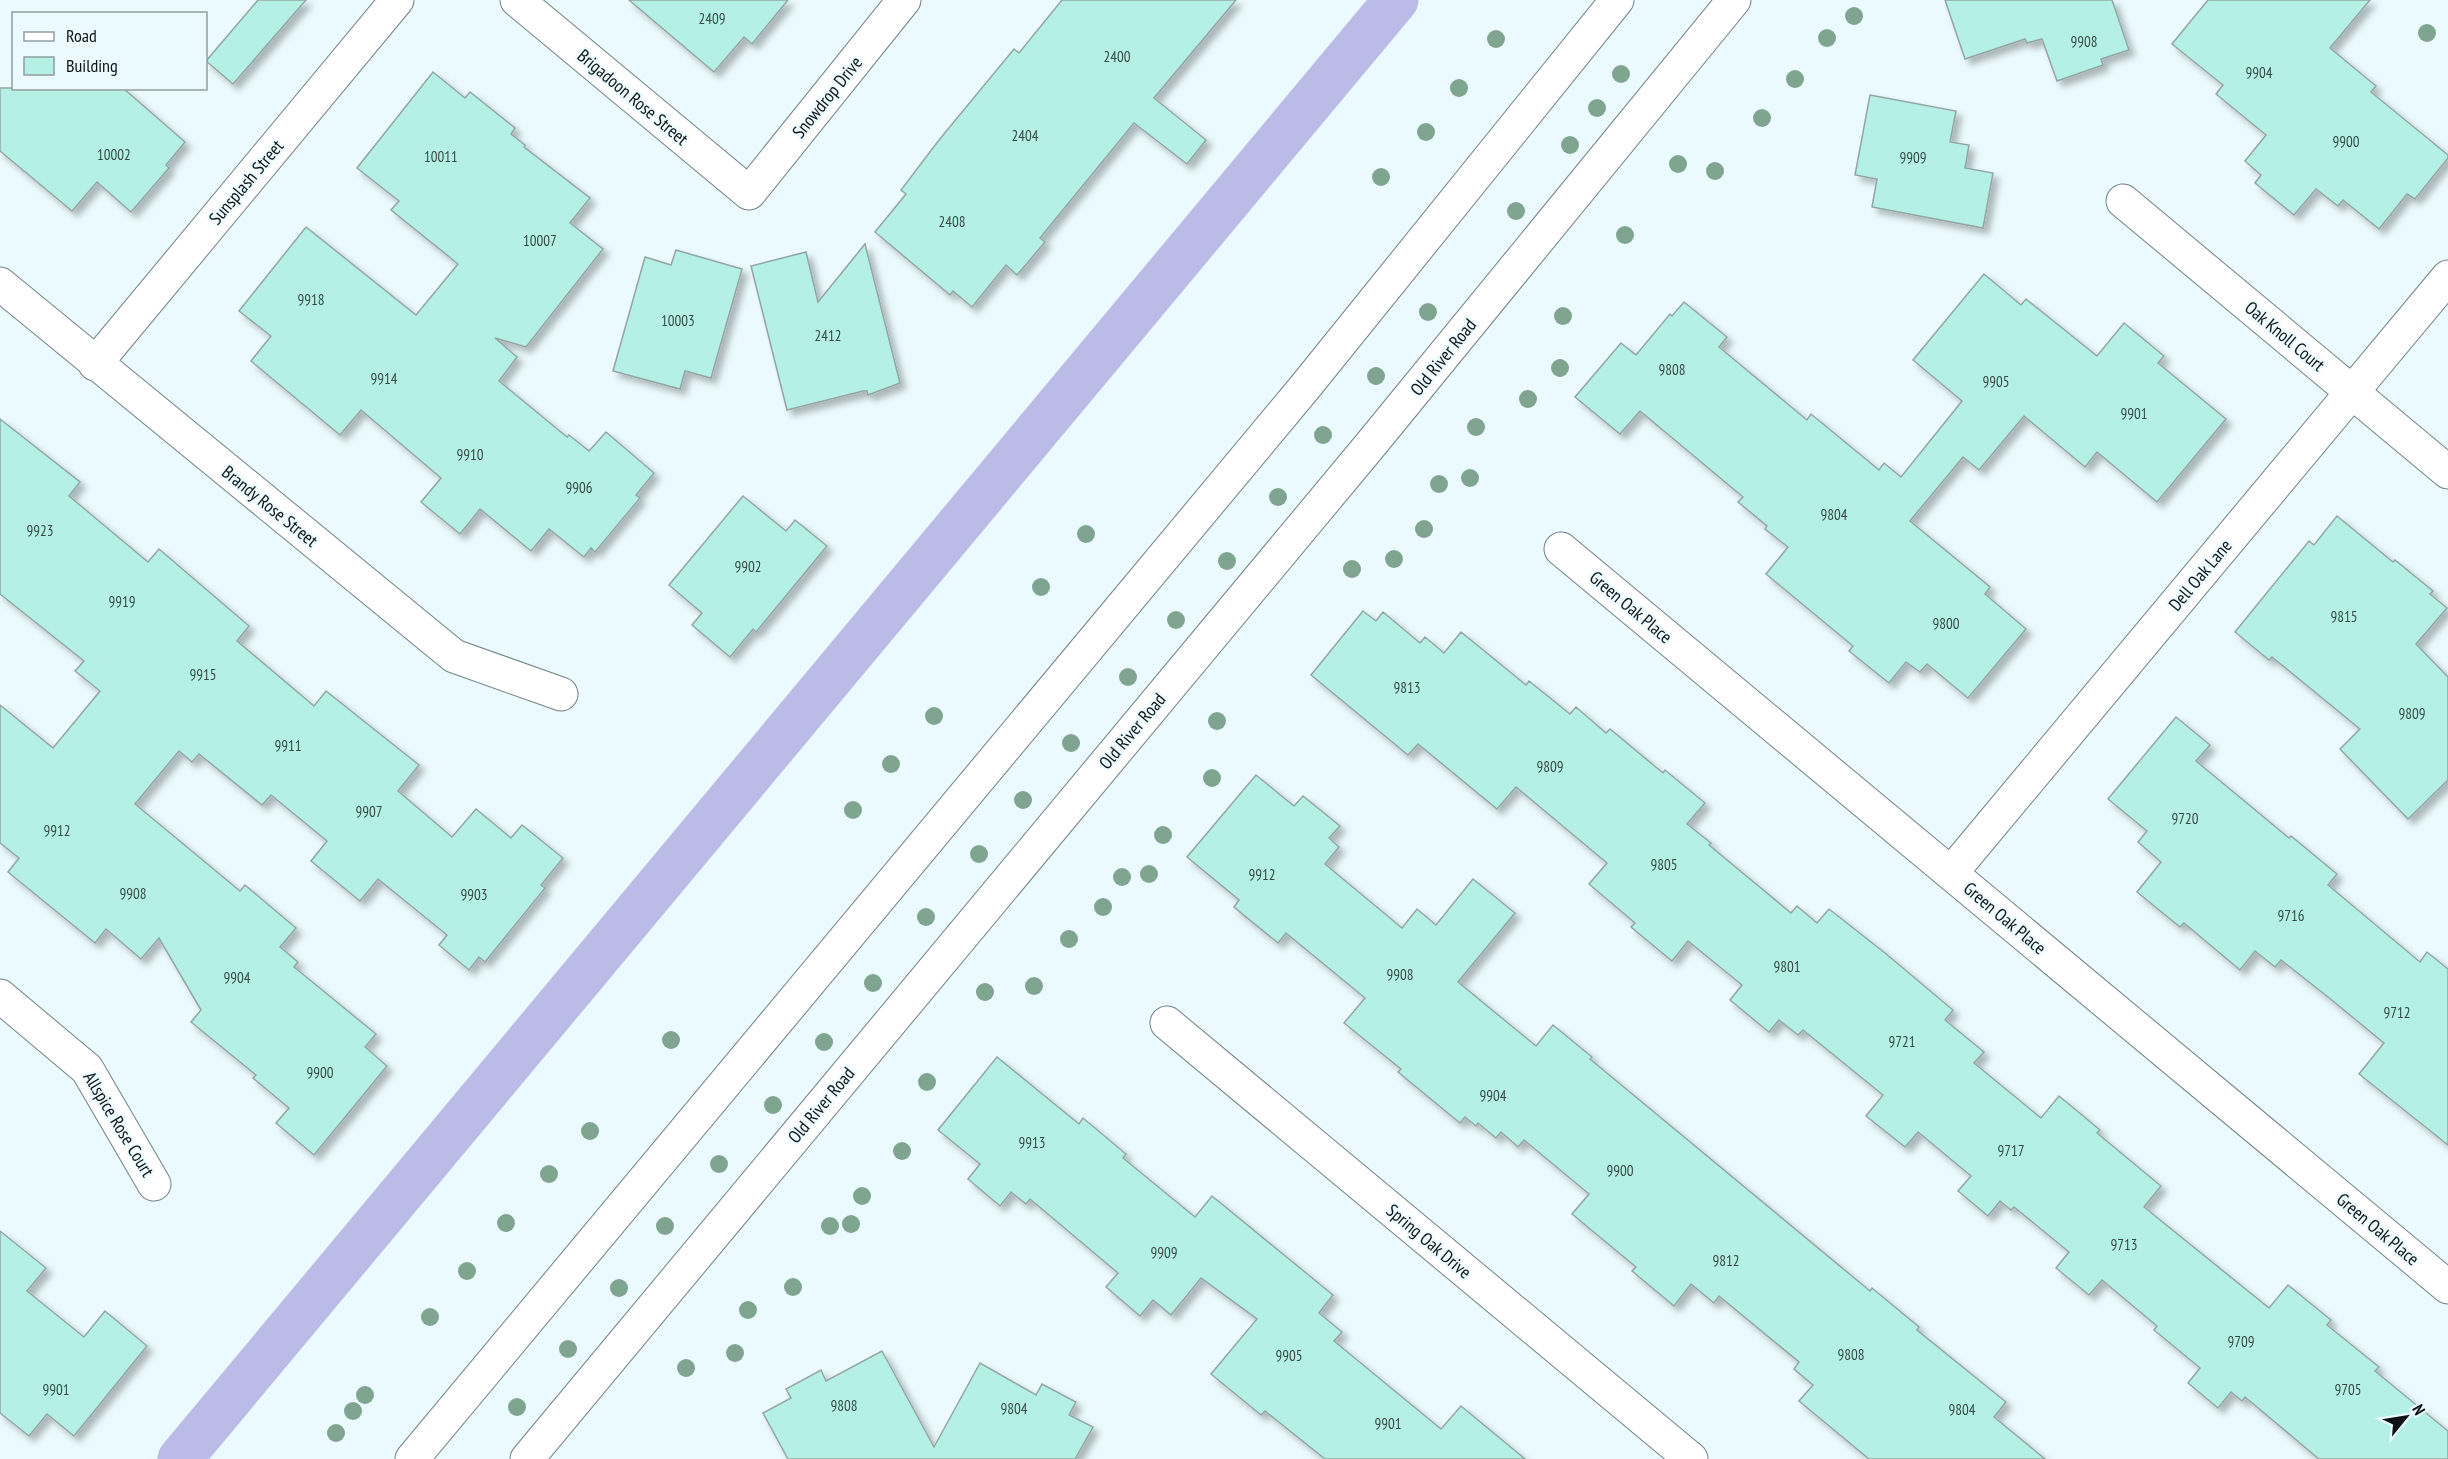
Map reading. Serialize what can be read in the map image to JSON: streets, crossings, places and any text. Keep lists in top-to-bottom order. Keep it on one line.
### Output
{"streets":{"street":["Brigadoon Rose Street","Snowdrop Drive","Sunsplash Street","Oak Knoll Court","Old River Road","Brandy Rose Street","Dell Oak Lane","Green Oak Place","Allspice Rose Court","Spring Oak Drive"]},"crossings":[["Brigadoon Rose Street","Snowdrop Drive"],["Sunsplash Street","Brandy Rose Street"],["Oak Knoll Court","Dell Oak Lane"],["Dell Oak Lane","Green Oak Place"]],"house_numbers":["2409","9908","2400","9904","2404","9900","10002","10011","9909","2408","10007","9918","10003","2412","9808","9914","9905","9901","9910","9906","9804","9923","9902","9919","9815","9800","9915","9813","9809","9911","9809","9907","9720","9912","9805","9912","9908","9903","9716","9801","9908","9904","9712","9721","9900","9904","9913","9717","9900","9713","9909","9812","9709","9808","9905","9901","9705","9808","9804","9804","9901"],"legend":["Road","Building"],"north":"top right"}
